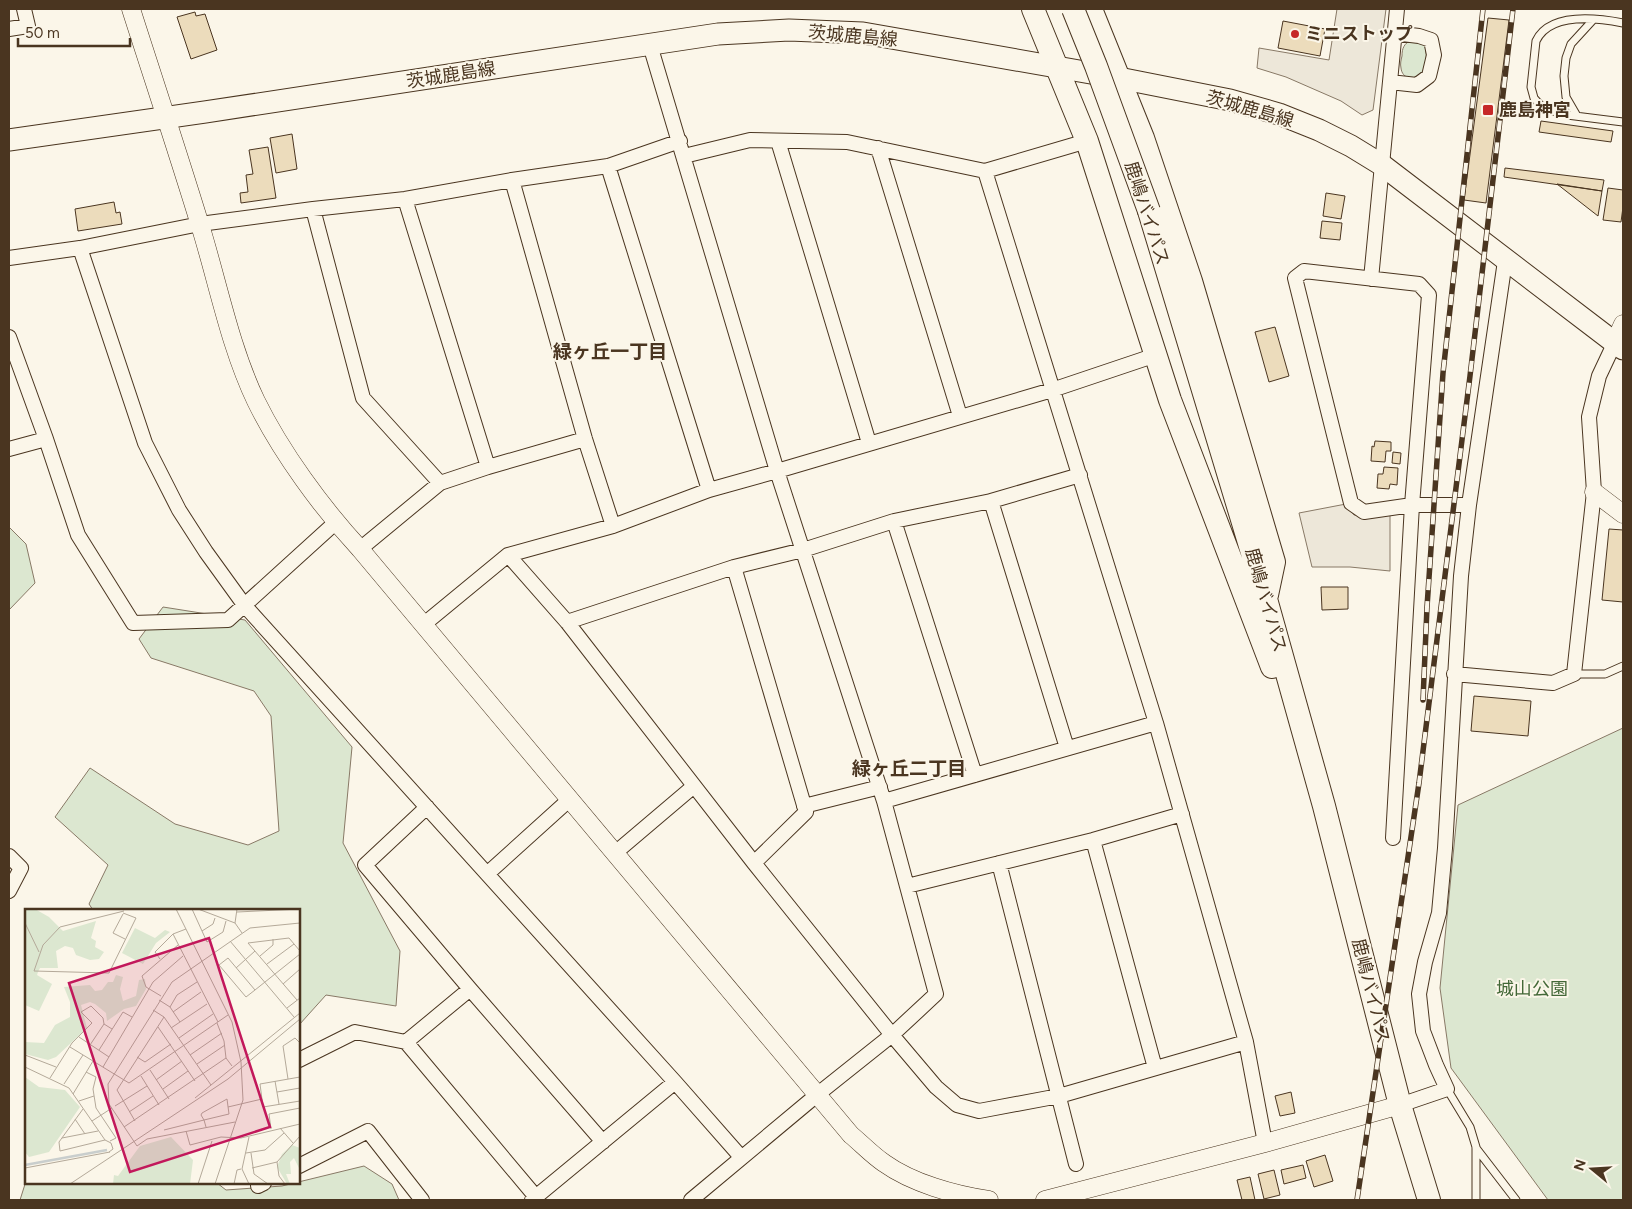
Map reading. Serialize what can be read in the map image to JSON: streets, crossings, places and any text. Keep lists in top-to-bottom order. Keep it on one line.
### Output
{"streets":{"highway":["鹿嶋バイパス"],"main road":["茨城鹿島線"]},"districts":["緑ヶ丘一丁目","緑ヶ丘二丁目"],"parks":["城山公園"],"places":{"other":["ミニストップ"],"transit":["鹿島神宮"]},"scale_bar":"50 m","north":"left"}
